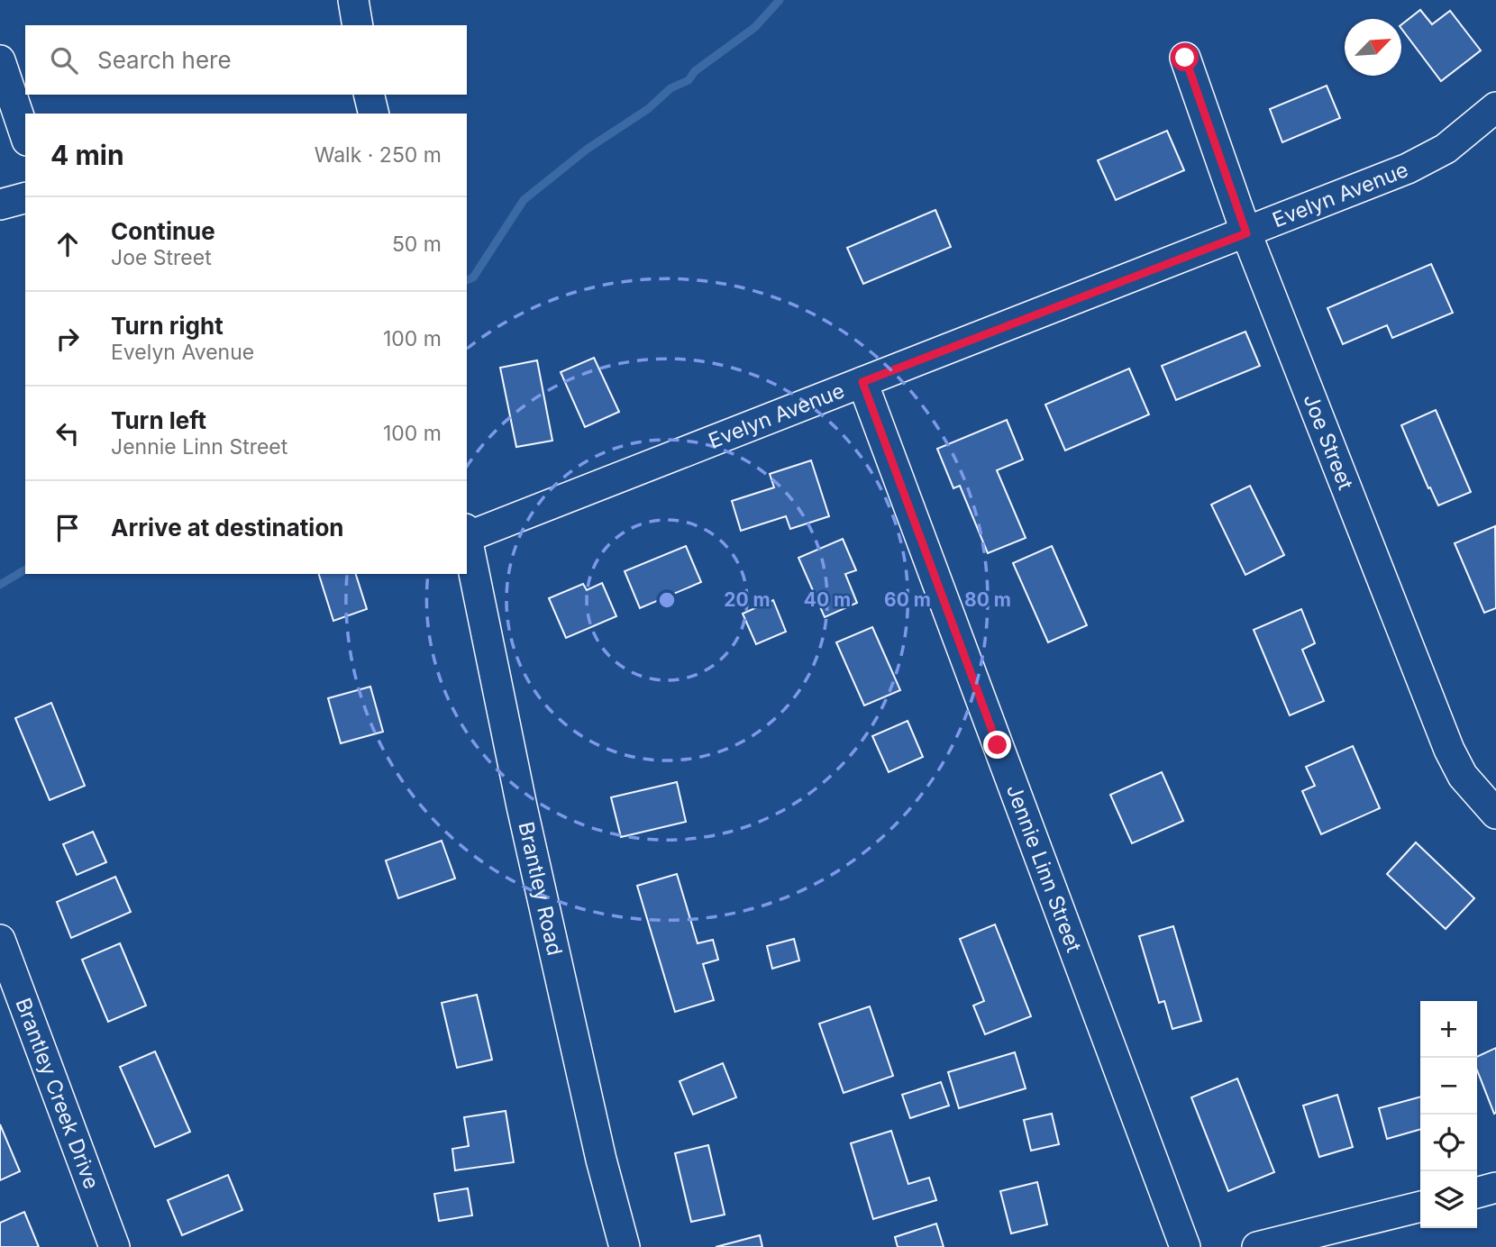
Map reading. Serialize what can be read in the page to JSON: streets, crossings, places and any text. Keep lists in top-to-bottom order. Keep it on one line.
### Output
{"streets":{"street":["Evelyn Avenue","Joe Street","Jennie Linn Street","Brantley Road","Brantley Creek Drive"]},"crossings":[["Evelyn Avenue","Joe Street"],["Evelyn Avenue","Jennie Linn Street"]],"north":"top right","page":{"search":"Search here","heading":["4 min","Walk · 250 m"],"list":[["Continue","Joe Street","50 m"],["Turn right","Evelyn Avenue","100 m"],["Turn left","Jennie Linn Street","100 m"],"Arrive at destination"],"map_buttons":["+","−"]},"rings":["20 m","40 m","60 m","80 m"]}
